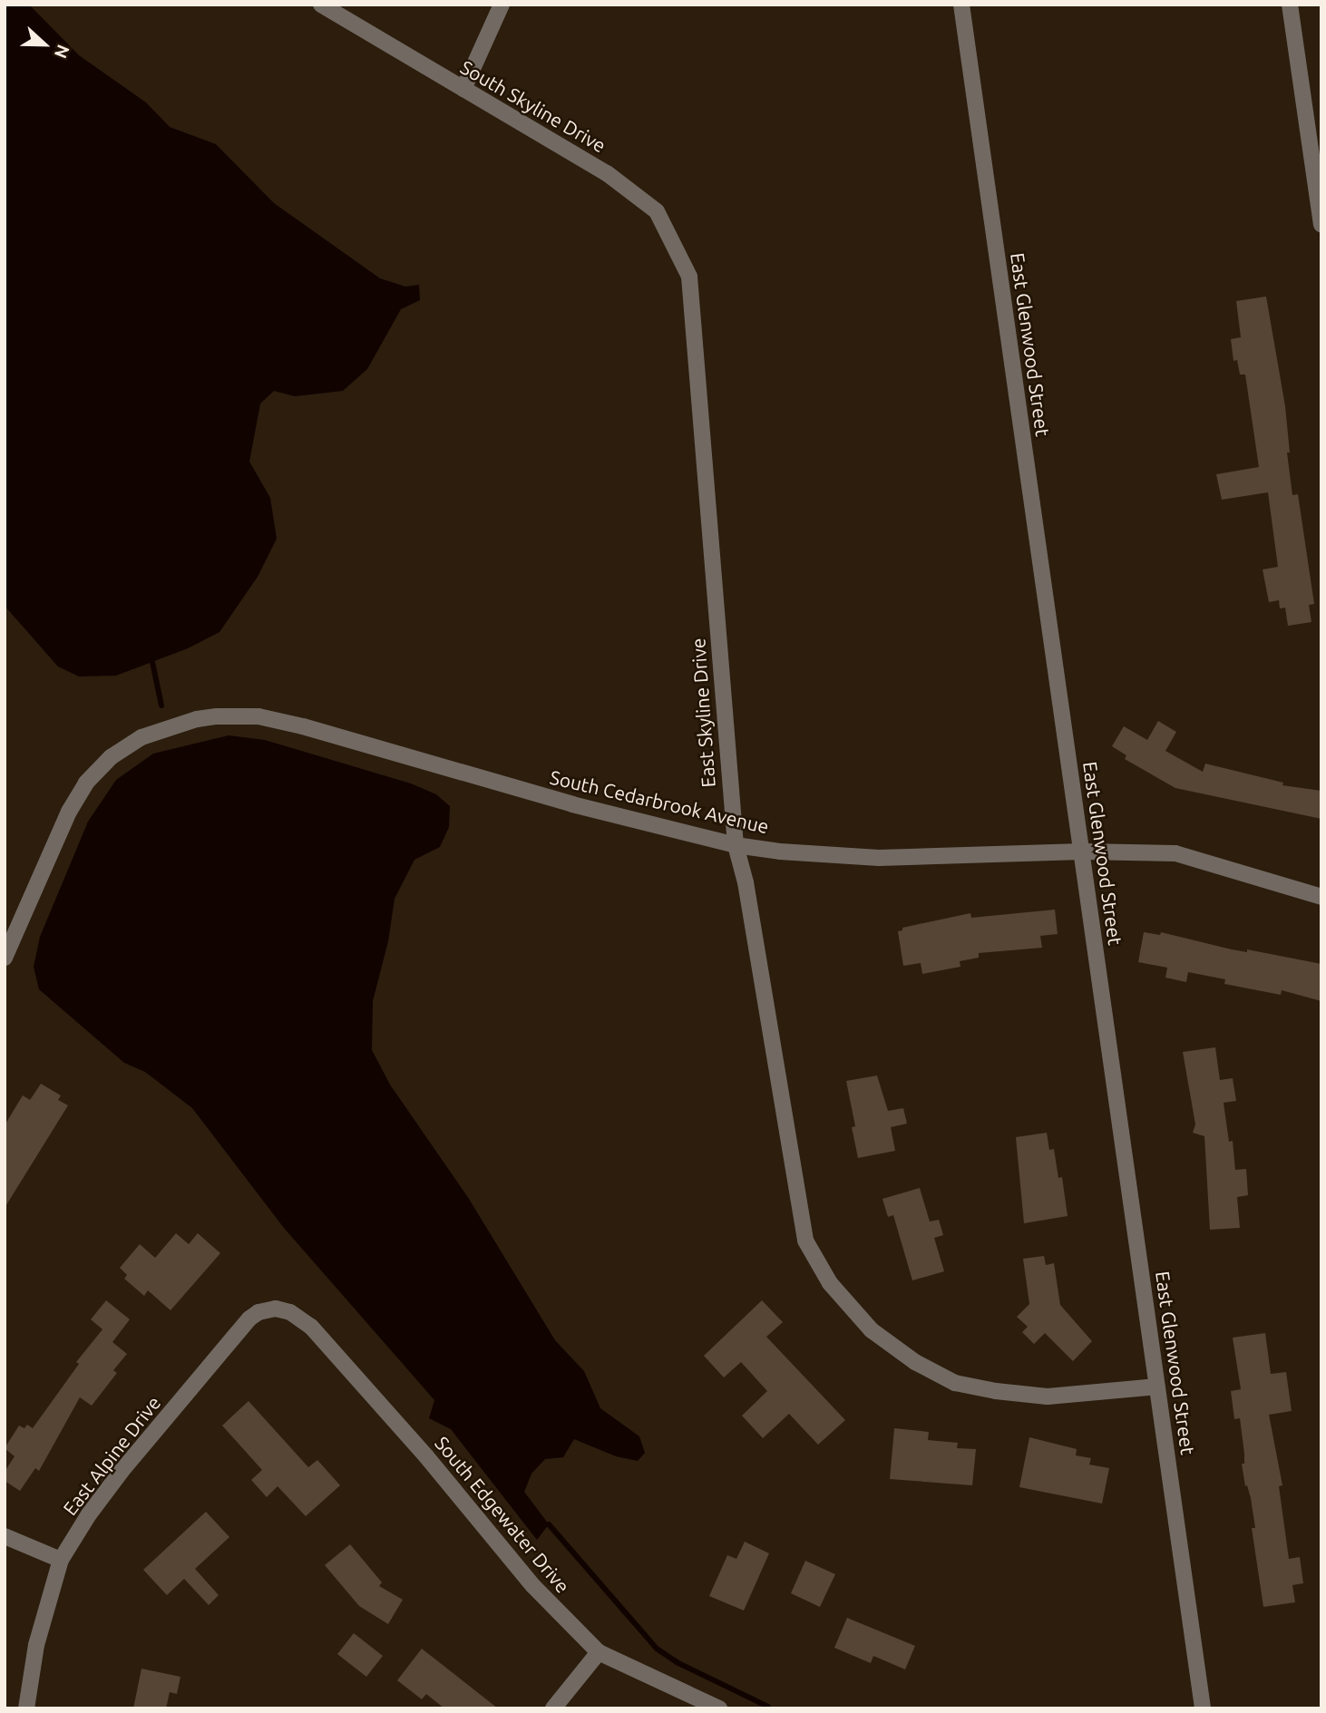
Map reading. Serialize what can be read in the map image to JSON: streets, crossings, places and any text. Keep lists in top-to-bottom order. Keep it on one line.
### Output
{"streets":{"street":["South Skyline Drive","East Glenwood Street","East Skyline Drive","South Cedarbrook Avenue","East Alpine Drive","South Edgewater Drive"]},"crossings":[["South Skyline Drive","East Skyline Drive"],["East Glenwood Street","East Skyline Drive"],["East Glenwood Street","South Cedarbrook Avenue"],["East Skyline Drive","South Cedarbrook Avenue"],["East Alpine Drive","South Edgewater Drive"]],"north":"right"}
